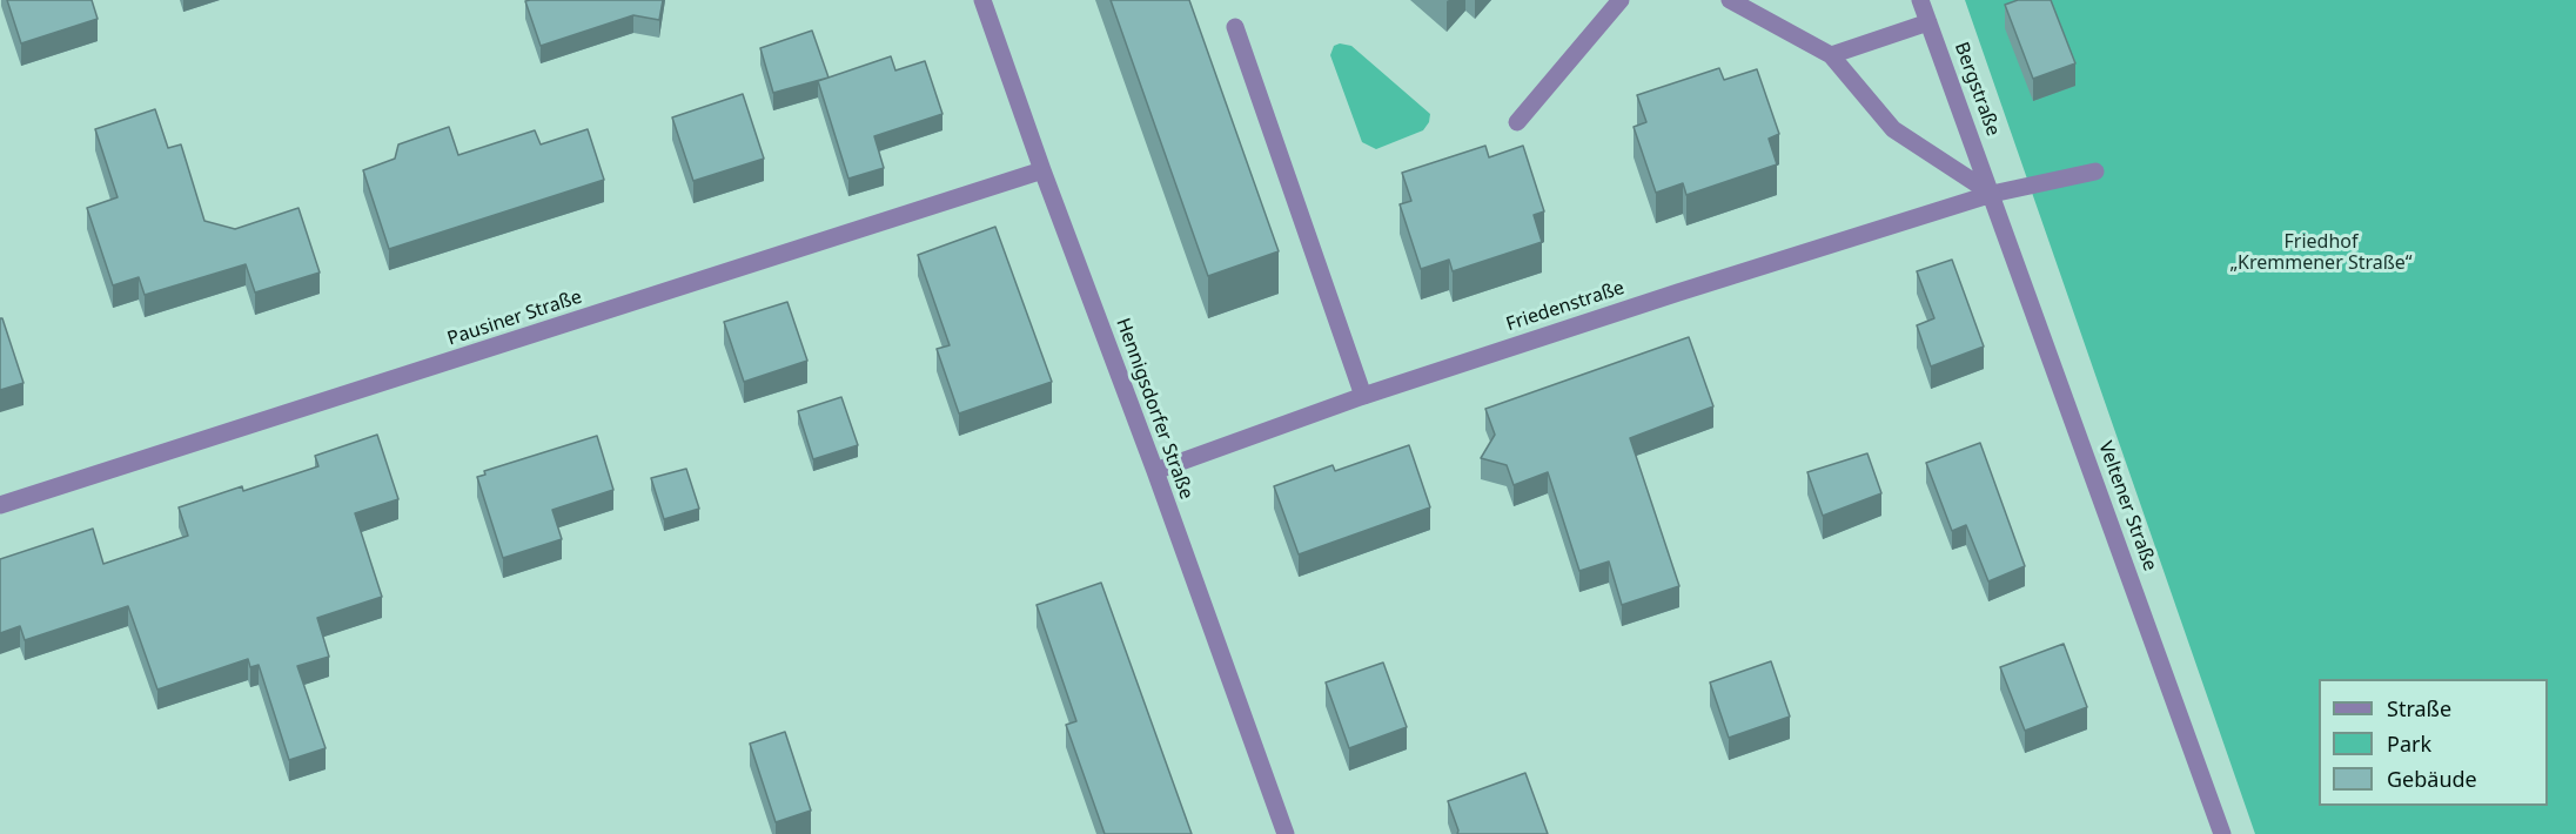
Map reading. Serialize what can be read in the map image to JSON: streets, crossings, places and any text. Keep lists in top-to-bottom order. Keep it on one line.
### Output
{"streets":{"street":["Bergstraße","Friedenstraße","Pausiner Straße","Hennigsdorfer Straße","Veltener Straße"]},"crossings":[["Bergstraße","Friedenstraße"],["Bergstraße","Veltener Straße"],["Friedenstraße","Hennigsdorfer Straße"],["Friedenstraße","Veltener Straße"],["Pausiner Straße","Hennigsdorfer Straße"]],"parks":["Friedhof „Kremmener Straße“"],"legend":["Straße","Park","Gebäude"]}
